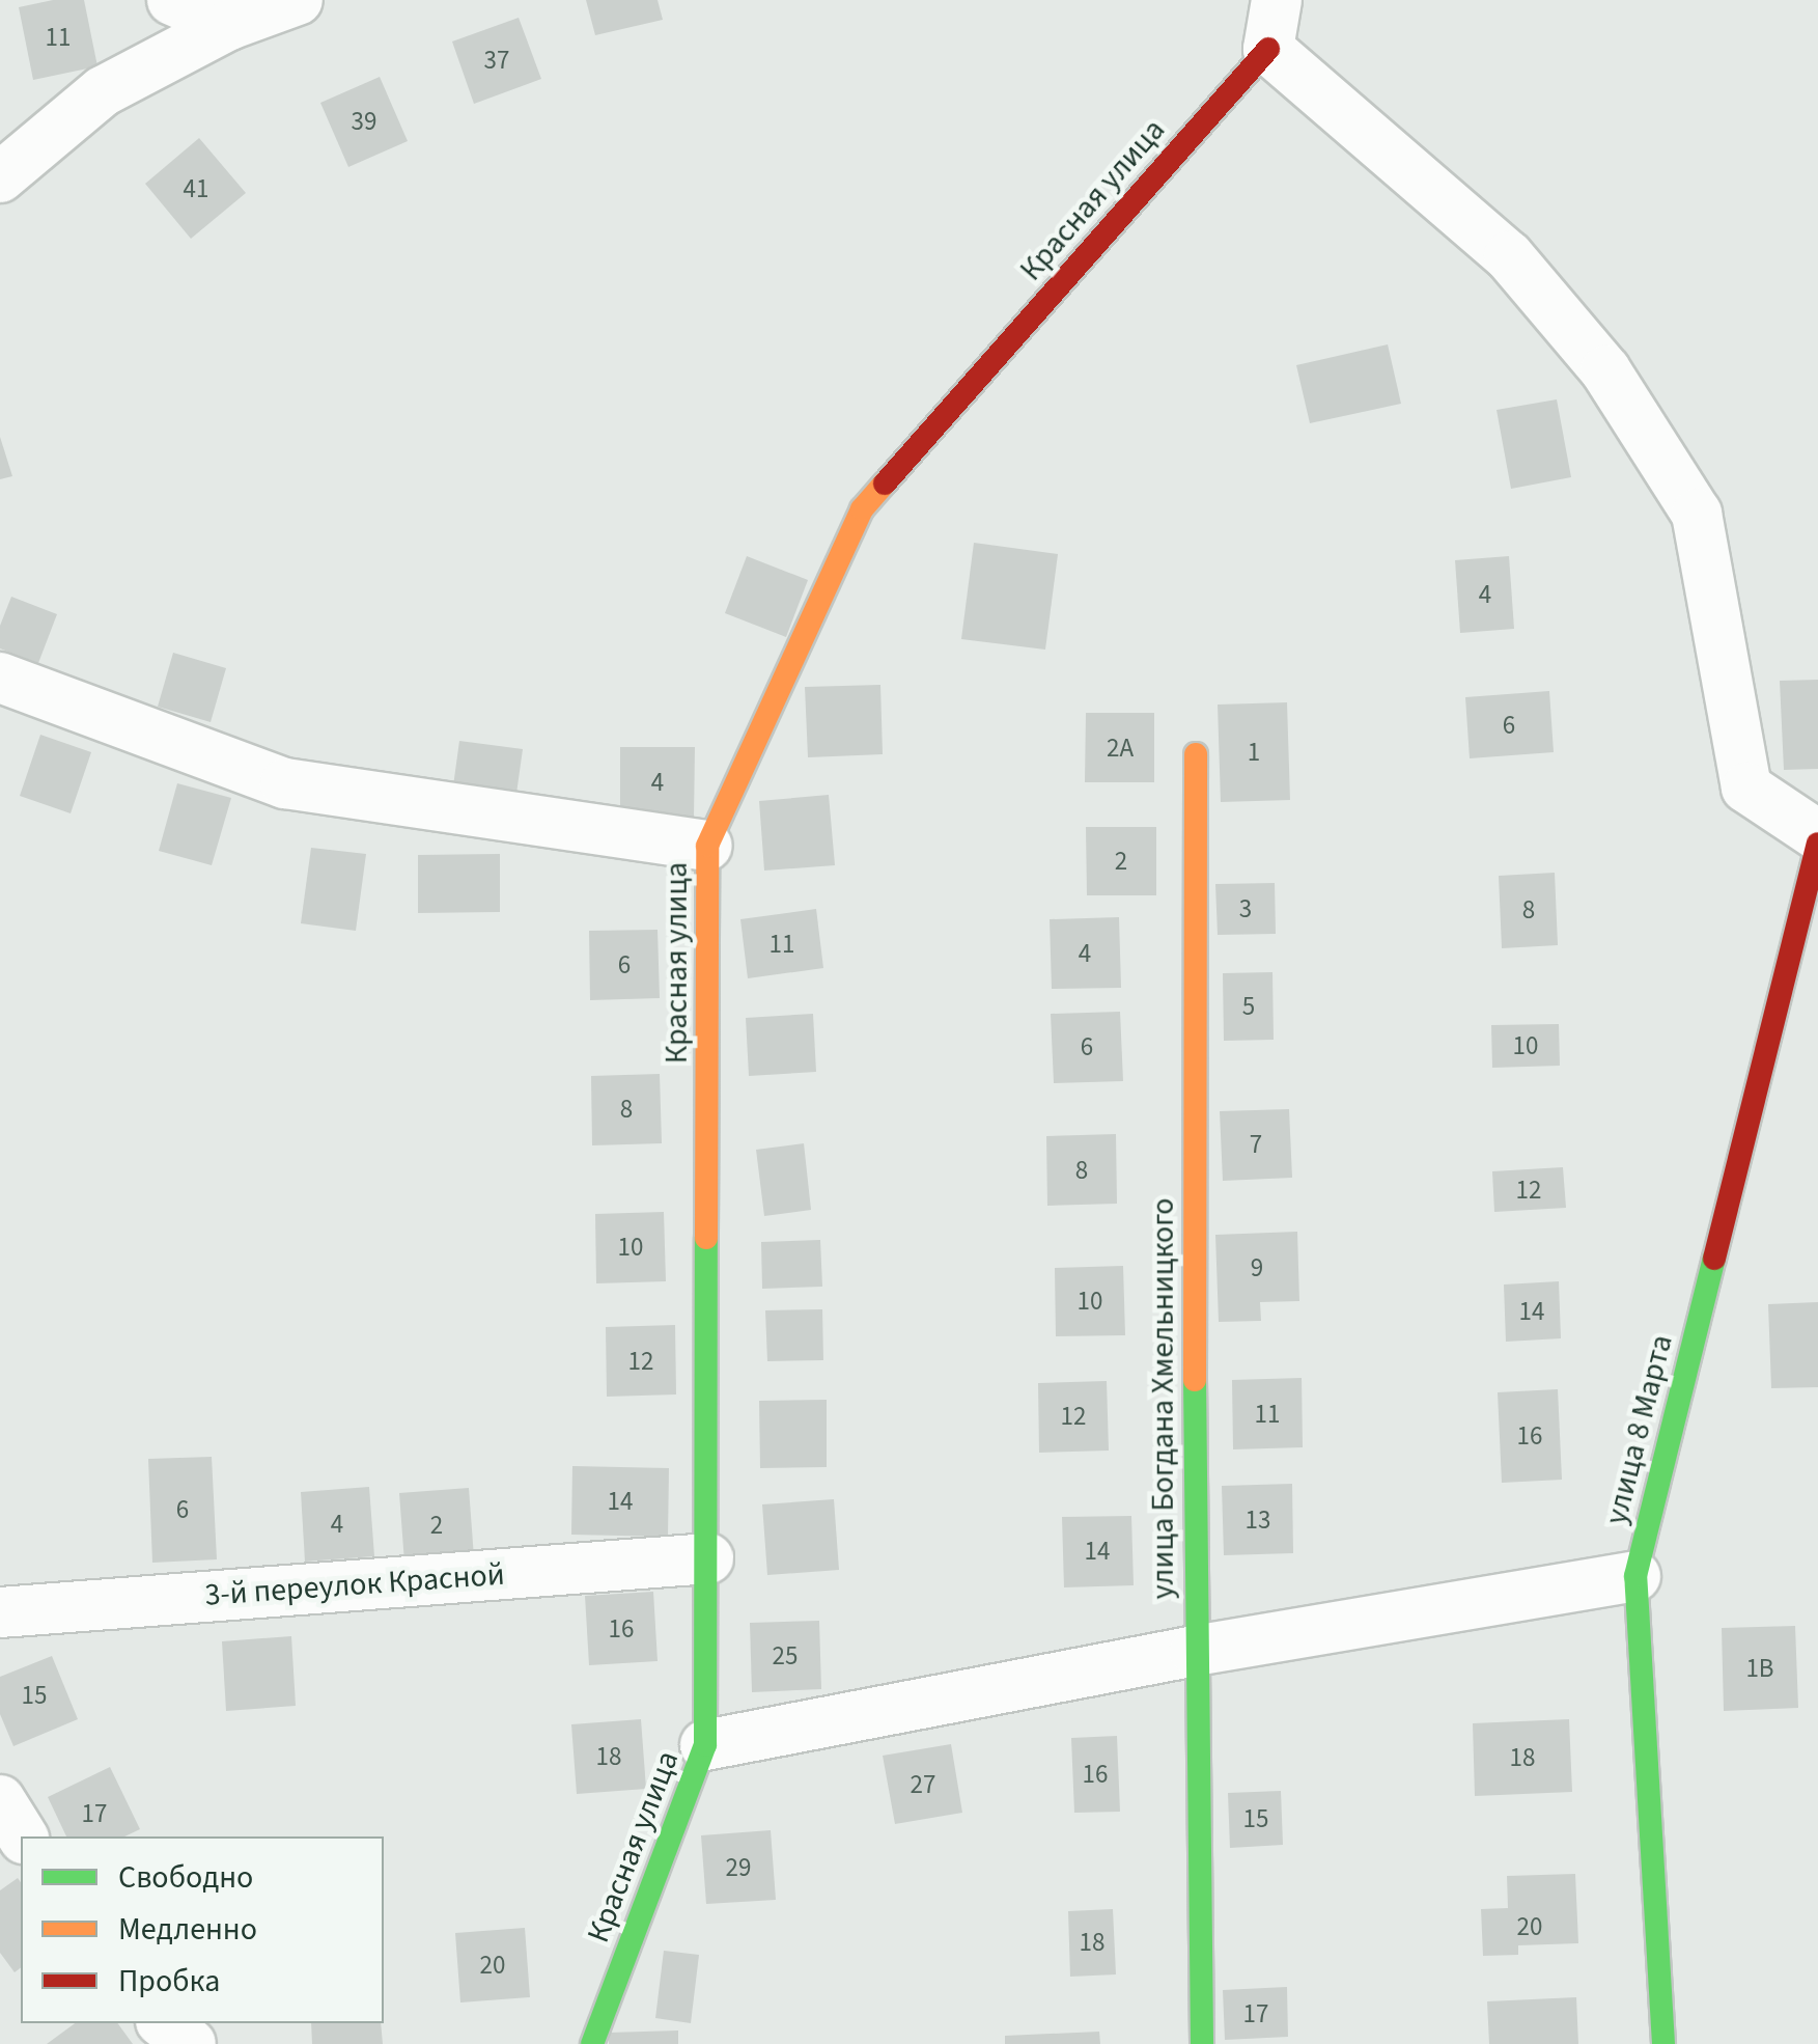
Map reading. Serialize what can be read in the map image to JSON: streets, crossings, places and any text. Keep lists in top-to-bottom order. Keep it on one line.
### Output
{"streets":{"street":["Красная улица","улица Богдана Хмельницкого","улица 8 Марта","3-й переулок Красной"]},"crossings":[["Красная улица","3-й переулок Красной"]],"house_numbers":["11","37","39","41","4","6","2А","1","4","2","3","8","11","4","6","5","10","6","8","7","8","12","10","9","10","14","12","11","12","16","14","6","13","4","2","14","16","25","1В","15","18","18","16","27","17","15","29","20","18","20","17"],"legend":["Свободно","Медленно","Пробка"]}
